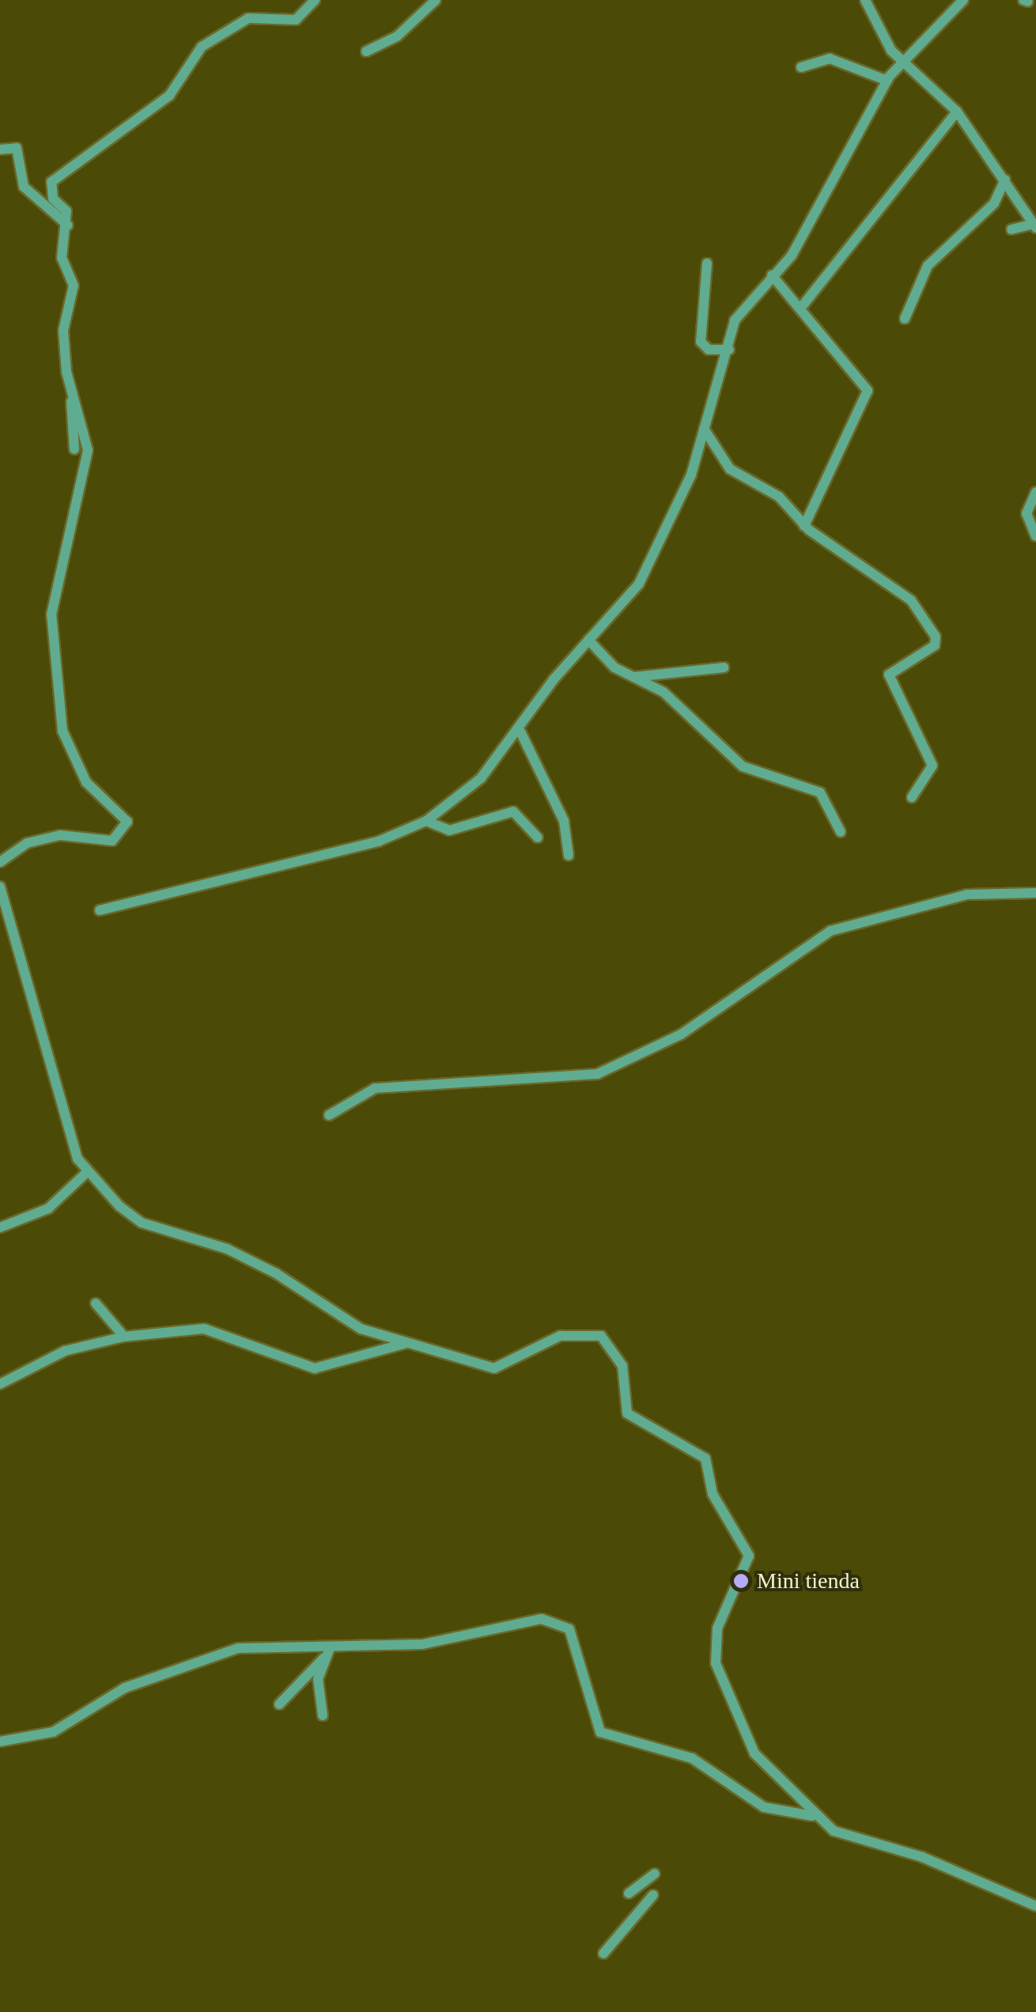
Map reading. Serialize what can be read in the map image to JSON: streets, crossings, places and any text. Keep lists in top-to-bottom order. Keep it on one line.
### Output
{"places":["Mini tienda"]}
